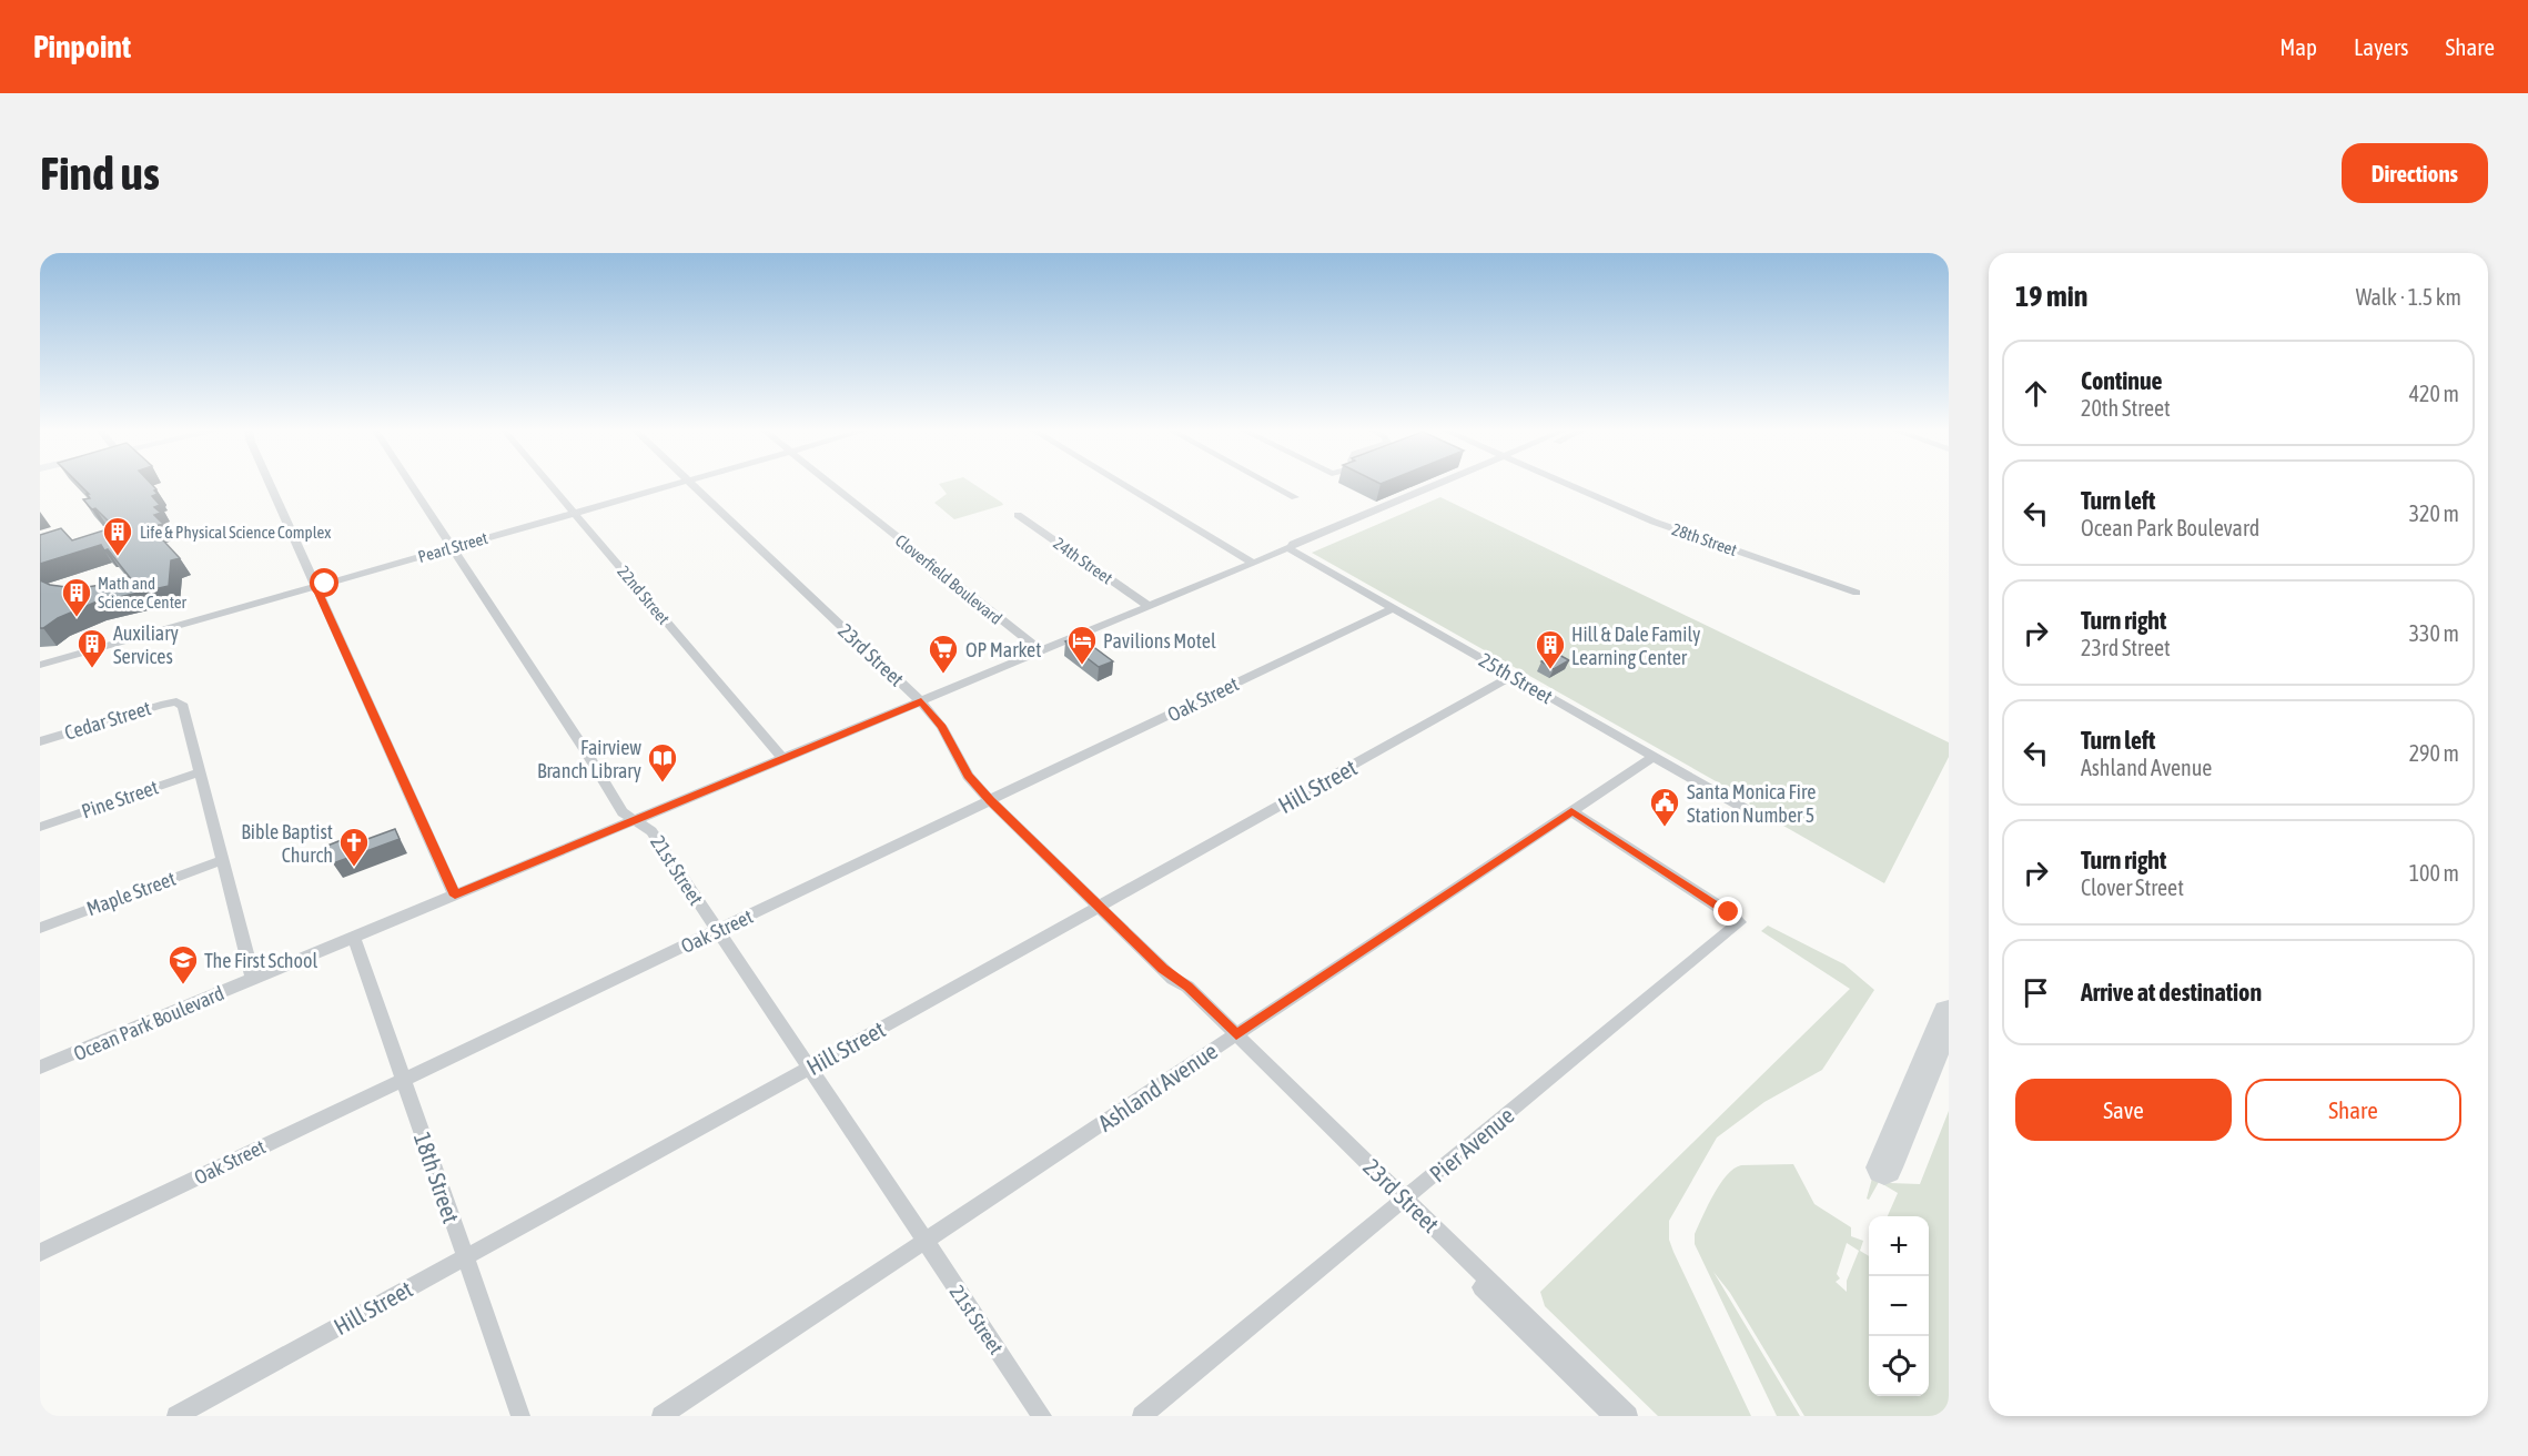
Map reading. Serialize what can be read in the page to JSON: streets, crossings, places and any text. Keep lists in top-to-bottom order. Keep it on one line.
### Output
{"streets":{"street":["28th Street","Pearl Street","24th Street","Cloverfield Boulevard","22nd Street","23rd Street","25th Street","Oak Street","Cedar Street","Hill Street","Pine Street","21st Street","Maple Street","Ocean Park Boulevard","Ashland Avenue","Pier Avenue","18th Street"]},"crossings":[["Pearl Street","22nd Street"],["Pearl Street","21st Street"],["24th Street","Ocean Park Boulevard"],["Cloverfield Boulevard","Ocean Park Boulevard"],["22nd Street","Ocean Park Boulevard"],["23rd Street","Oak Street"],["23rd Street","Hill Street"],["23rd Street","Ocean Park Boulevard"],["23rd Street","Ashland Avenue"],["23rd Street","Pier Avenue"],["25th Street","Oak Street"],["25th Street","Hill Street"],["25th Street","Ocean Park Boulevard"],["25th Street","Ashland Avenue"],["Oak Street","21st Street"],["Oak Street","18th Street"],["Cedar Street","Pine Street"],["Hill Street","21st Street"],["Hill Street","18th Street"],["21st Street","Ocean Park Boulevard"],["21st Street","Ashland Avenue"],["Ocean Park Boulevard","18th Street"],["Ashland Avenue","Pier Avenue"]],"places":{"building":["Life & Physical Science Complex","Math and Science Center","Auxiliary Services","Hill & Dale Family Learning Center"],"hotel":["Pavilions Motel"],"supermarket":["OP Market"],"library":["Fairview Branch Library"],"public building":["Santa Monica Fire Station Number 5"],"church":["Bible Baptist Church"],"school or university":["The First School"]},"page":{"header":"Pinpoint","nav":["Map","Layers","Share"],"buttons":["Directions",["Save","Share"]],"title":"Find us","heading":["19 min","Walk · 1.5 km"],"list":[["Continue","20th Street","420 m"],["Turn left","Ocean Park Boulevard","320 m"],["Turn right","23rd Street","330 m"],["Turn left","Ashland Avenue","290 m"],["Turn right","Clover Street","100 m"],"Arrive at destination"],"map_buttons":["+","−"]}}
